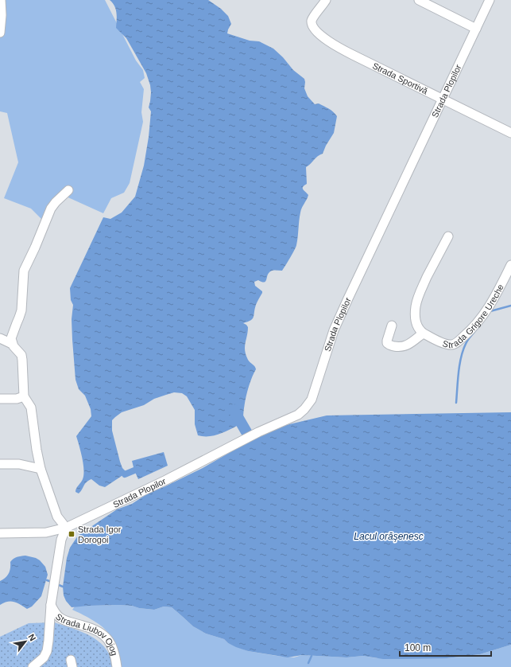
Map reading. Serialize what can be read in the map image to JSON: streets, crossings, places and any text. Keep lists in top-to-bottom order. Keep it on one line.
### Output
{"streets":{"street":["Strada Sportivă","Strada Plopilor","Strada Grigore Ureche","Strada Liubov Ojog"]},"crossings":[["Strada Sportivă","Strada Plopilor"]],"water":["Lacul orăşenesc"],"places":{"transit":["Strada Igor Dorogoi"]},"scale_bar":"100 m","north":"top right"}
